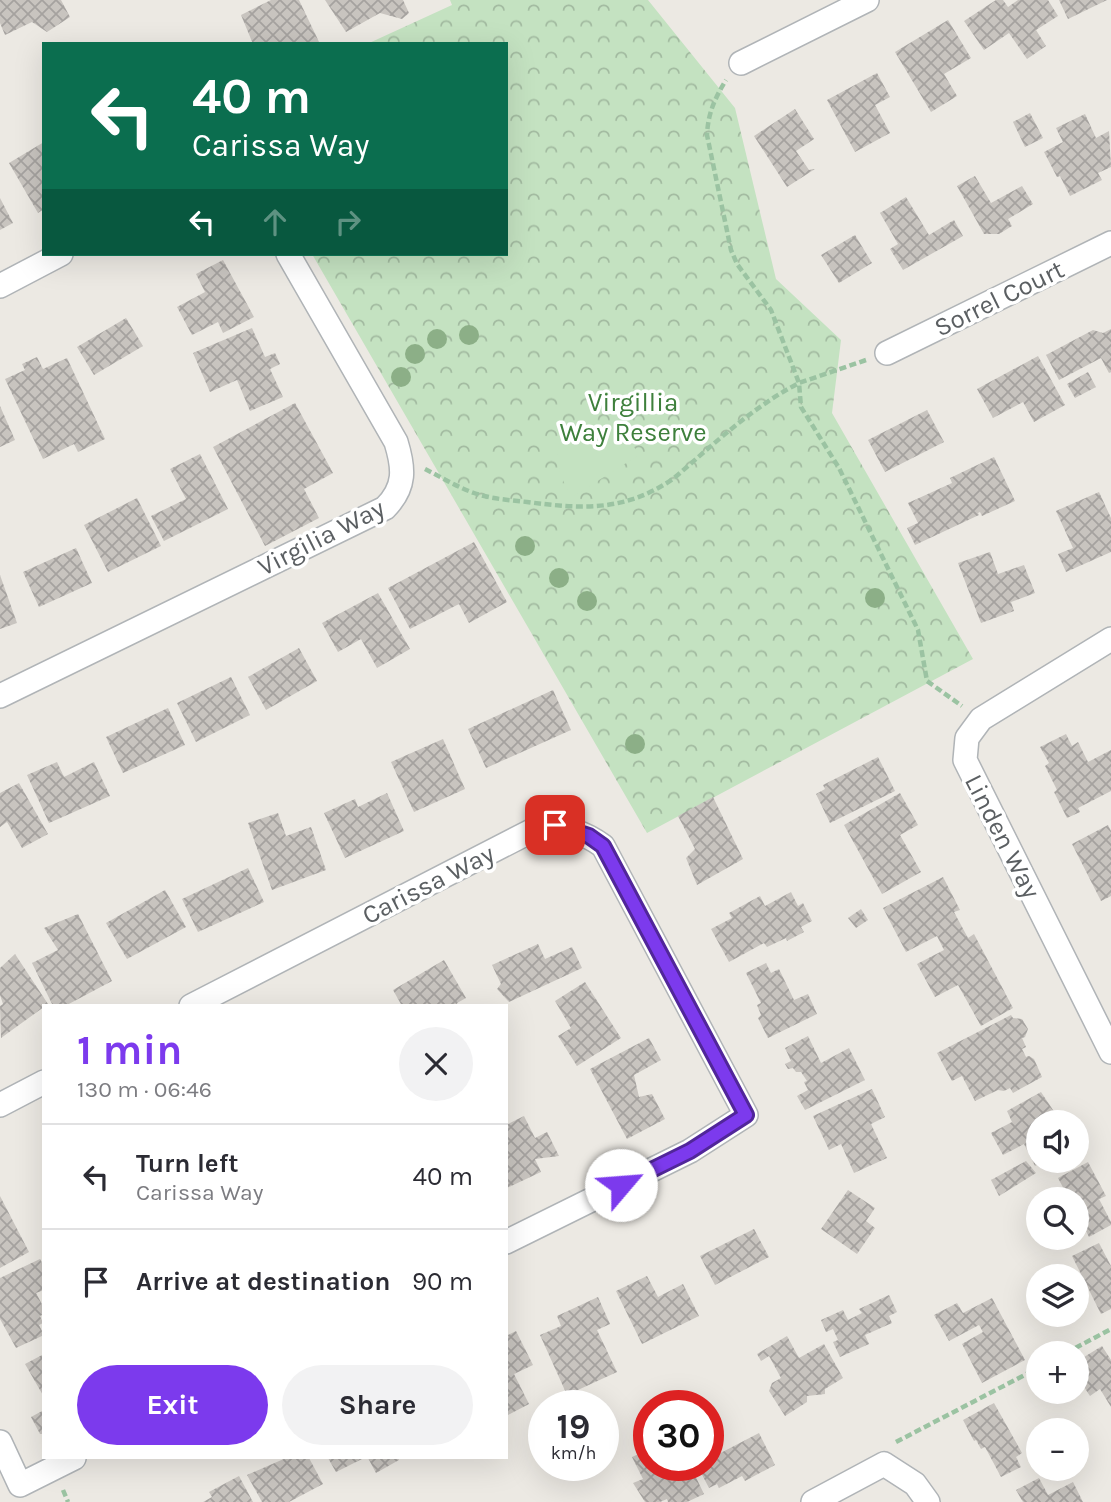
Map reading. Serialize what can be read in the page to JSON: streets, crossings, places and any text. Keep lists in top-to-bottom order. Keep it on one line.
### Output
{"streets":{"street":["Sorrel Court","Virgilia Way","Linden Way","Carissa Way"]},"parks":["Virgillia Way Reserve"],"page":{"turn":["40 m","Carissa Way"],"heading":["1 min","130 m · 06:46"],"map_buttons":["+","−"],"list":[{"name":"Turn left","note":"Carissa Way","value":"40 m"},{"name":"Arrive at destination","value":"90 m"}],"buttons":["Exit","Share"],"speed":"19 km/h","limit":"30"}}
